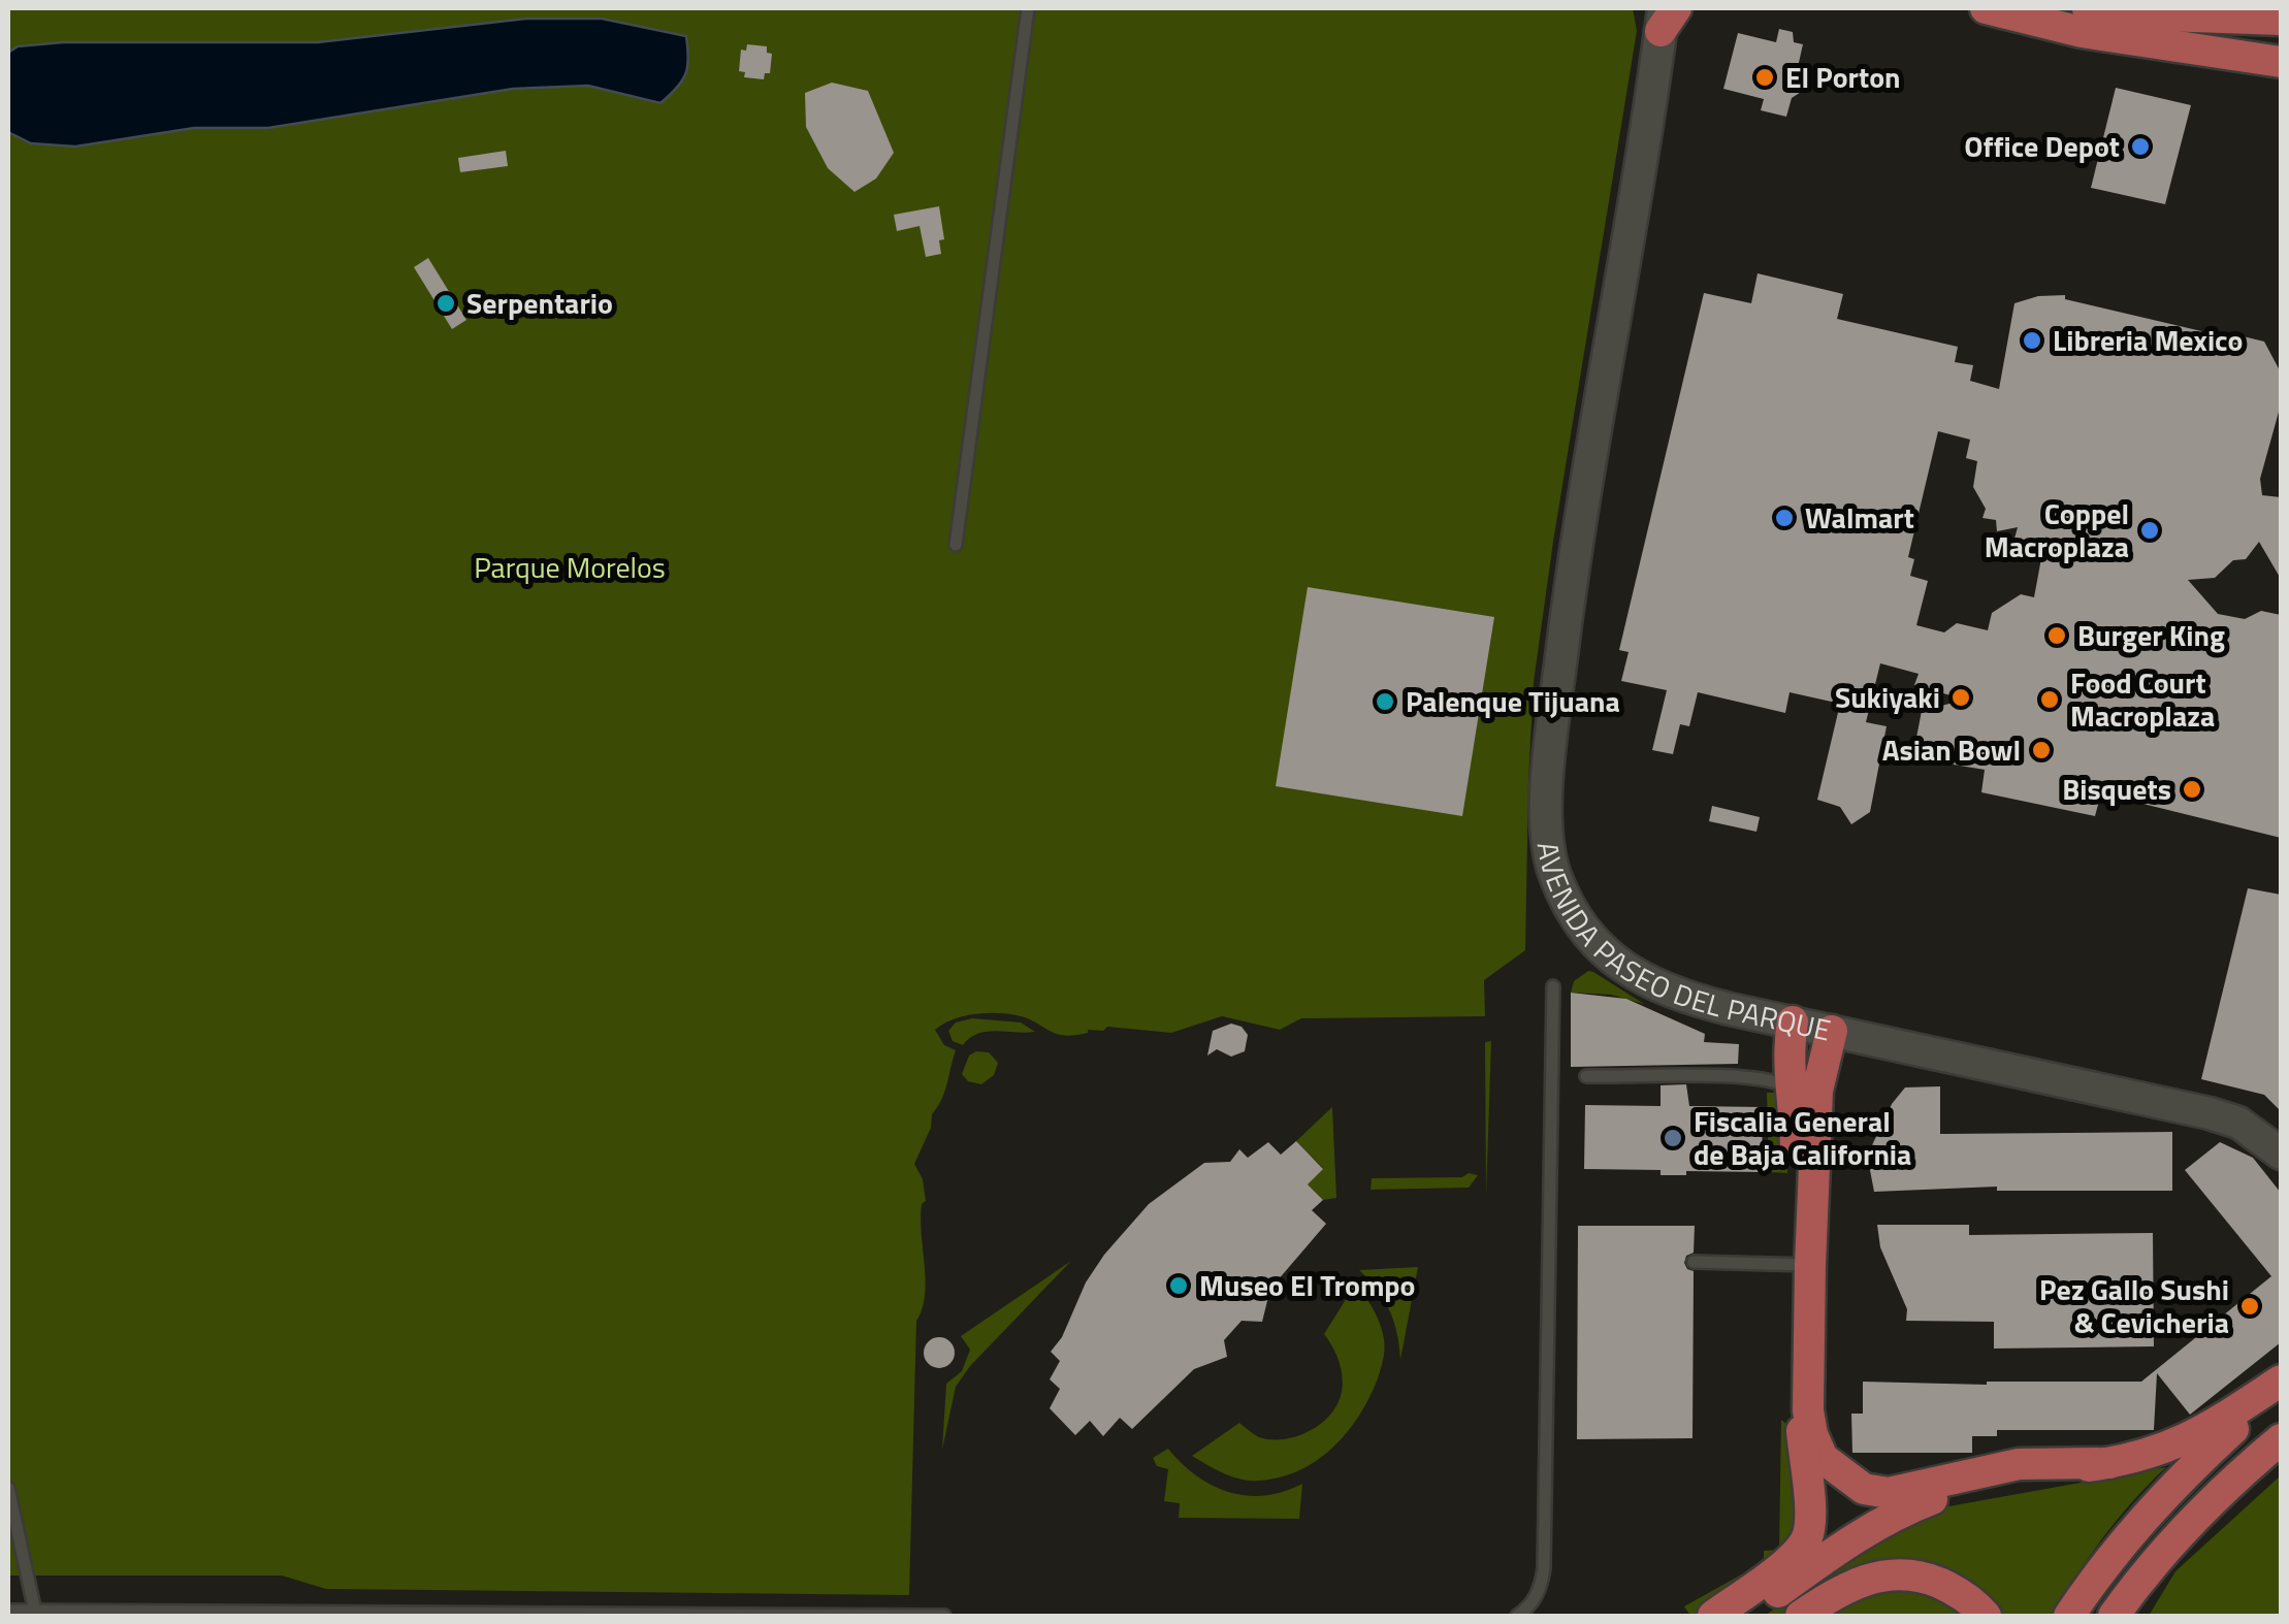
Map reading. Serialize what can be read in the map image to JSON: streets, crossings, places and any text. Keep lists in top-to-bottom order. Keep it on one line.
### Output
{"streets":{"main road":["AVENIDA PASEO DEL PARQUE"]},"parks":["Parque Morelos"],"places":["El Porton","Office Depot","Serpentario","Libreria Mexico","Walmart","Coppel Macroplaza","Burger King","Sukiyaki","Food Court Macroplaza","Palenque Tijuana","Asian Bowl","Bisquets","Fiscalia General de Baja California","Museo El Trompo","Pez Gallo Sushi & Cevicheria"]}
